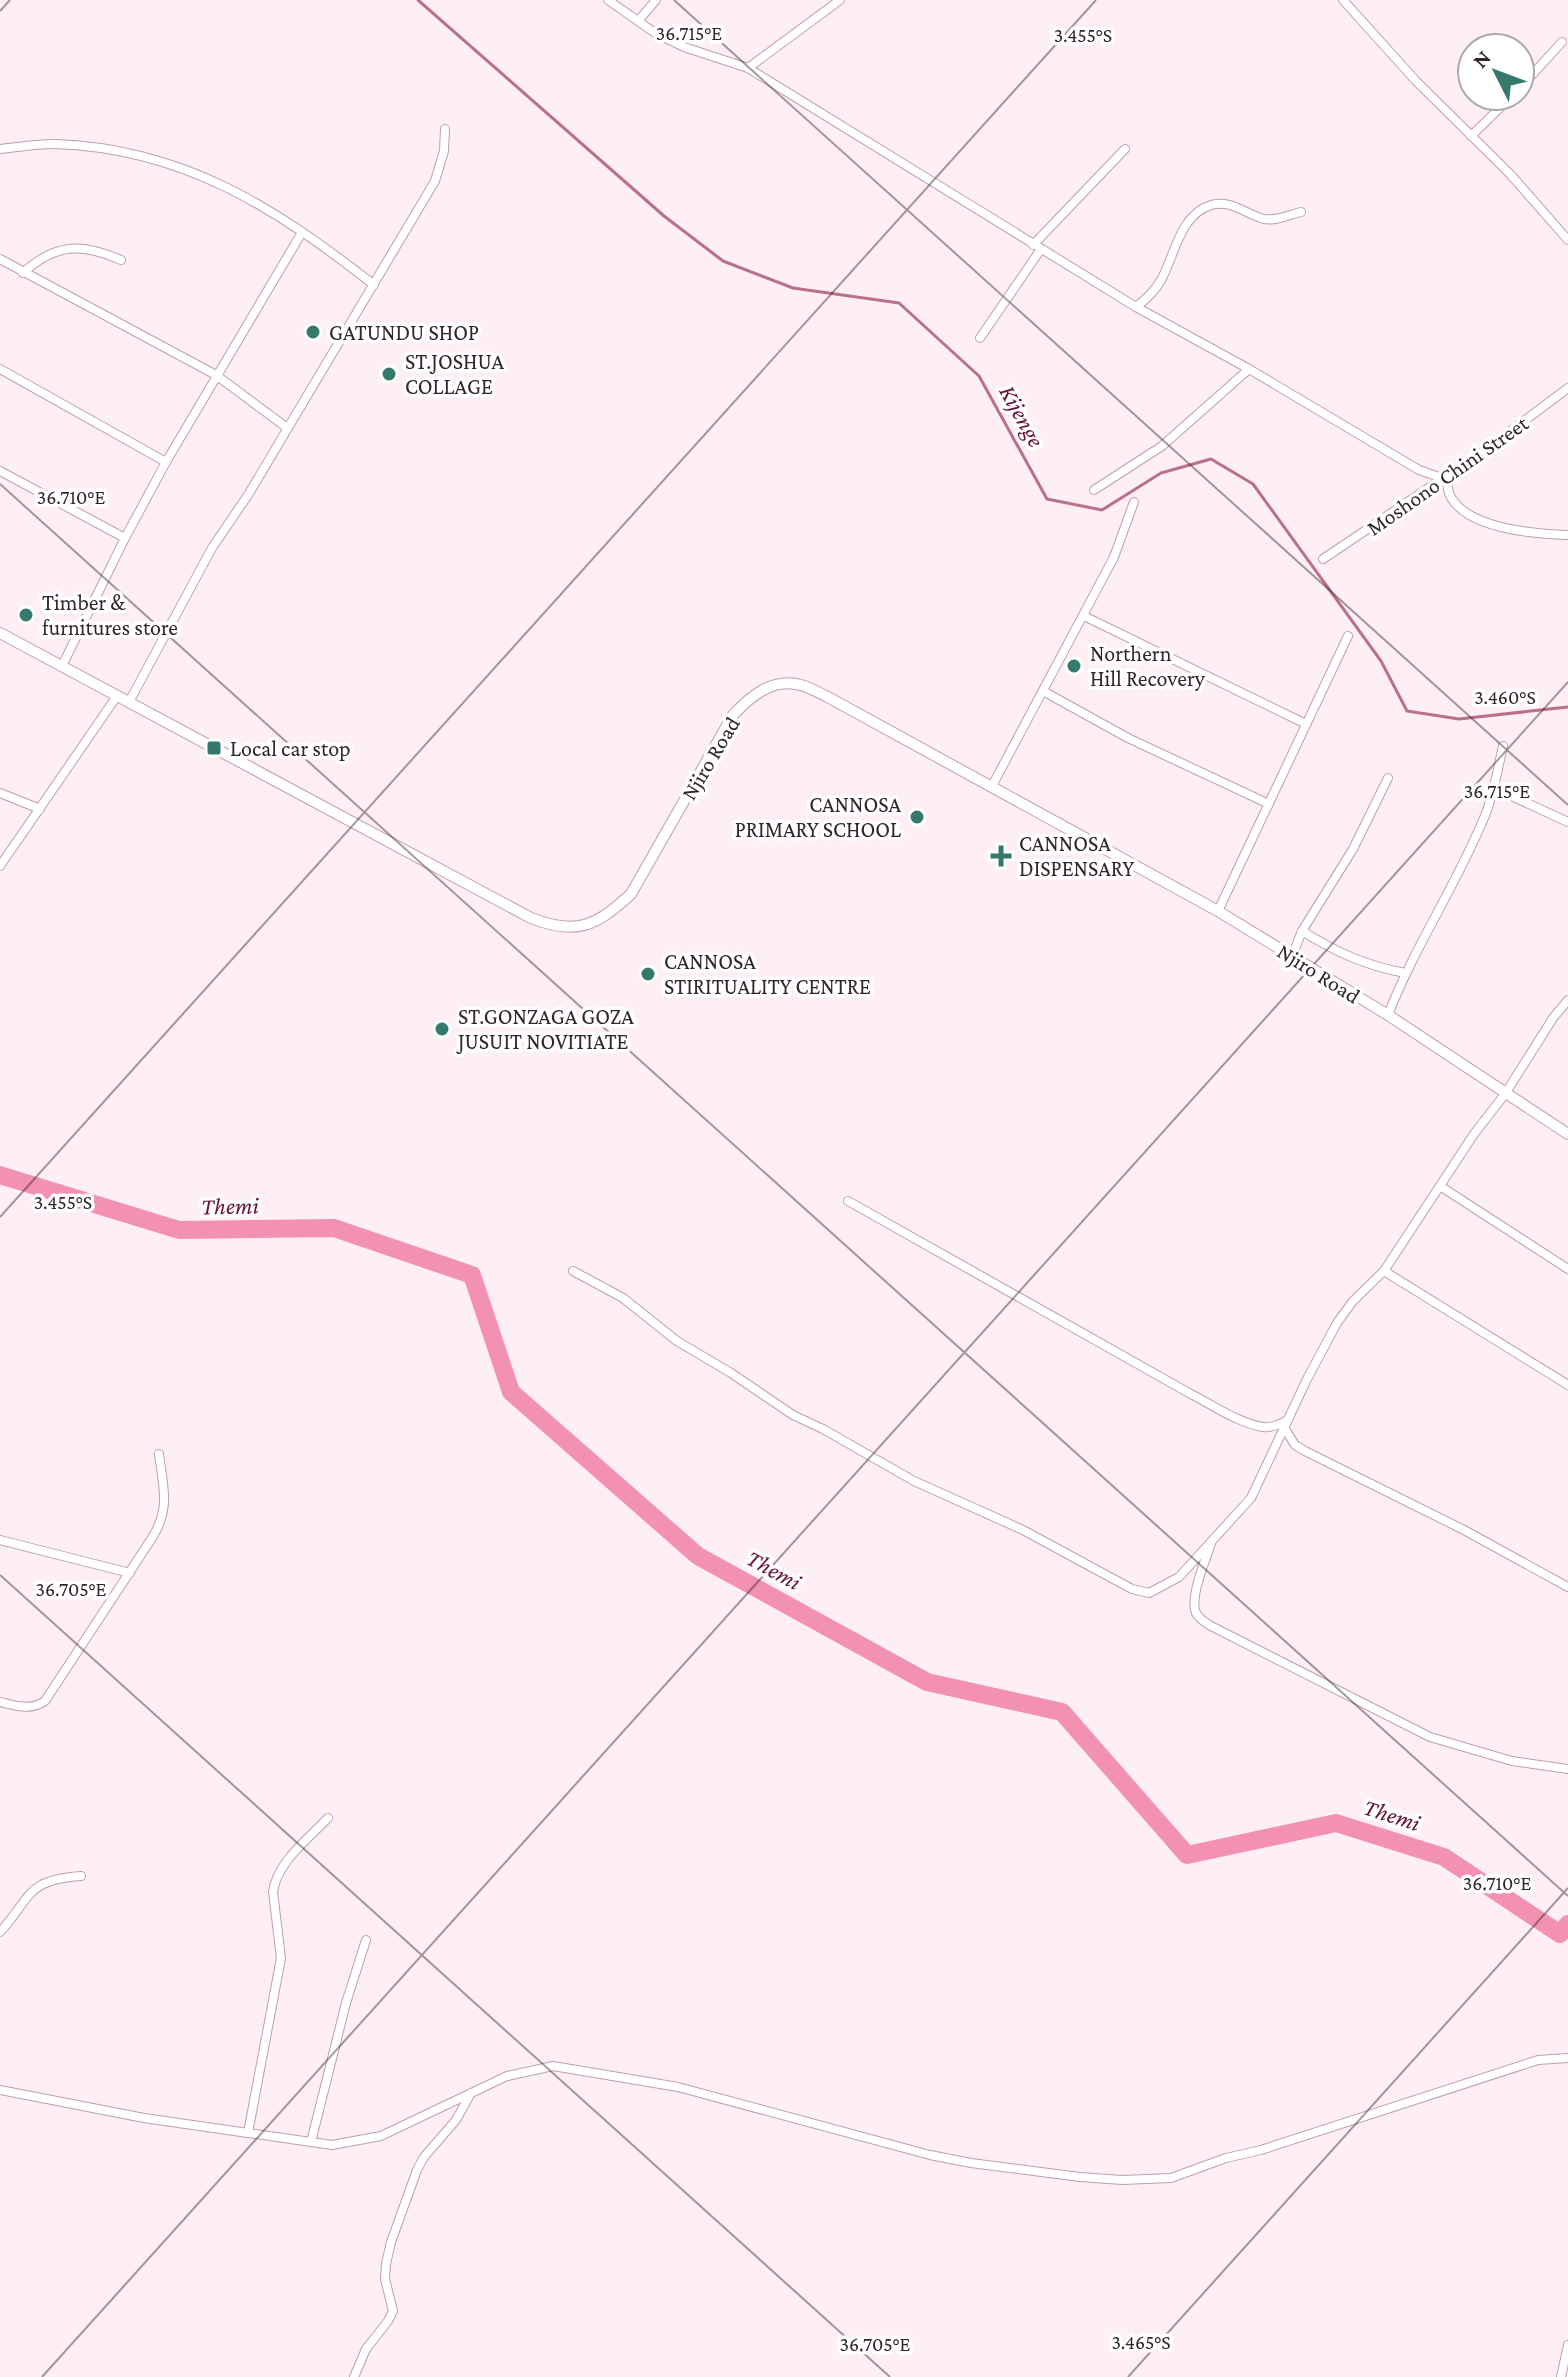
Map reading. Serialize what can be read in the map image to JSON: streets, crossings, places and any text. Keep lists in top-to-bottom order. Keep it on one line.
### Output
{"streets":{"street":["Moshono Chini Street","Njiro Road"]},"water":["Kijenge","Themi"],"places":{"other":["GATUNDU SHOP","ST.JOSHUA COLLAGE","Timber & furnitures store","Northern Hill Recovery","CANNOSA PRIMARY SCHOOL","CANNOSA STIRITUALITY CENTRE","ST.GONZAGA GOZA JUSUIT NOVITIATE"],"transit":["Local car stop"],"health":["CANNOSA DISPENSARY"]},"north":"top left","coordinates":["36.715°E","3.455°S","36.710°E","3.460°S","36.705°E","3.465°S"]}
